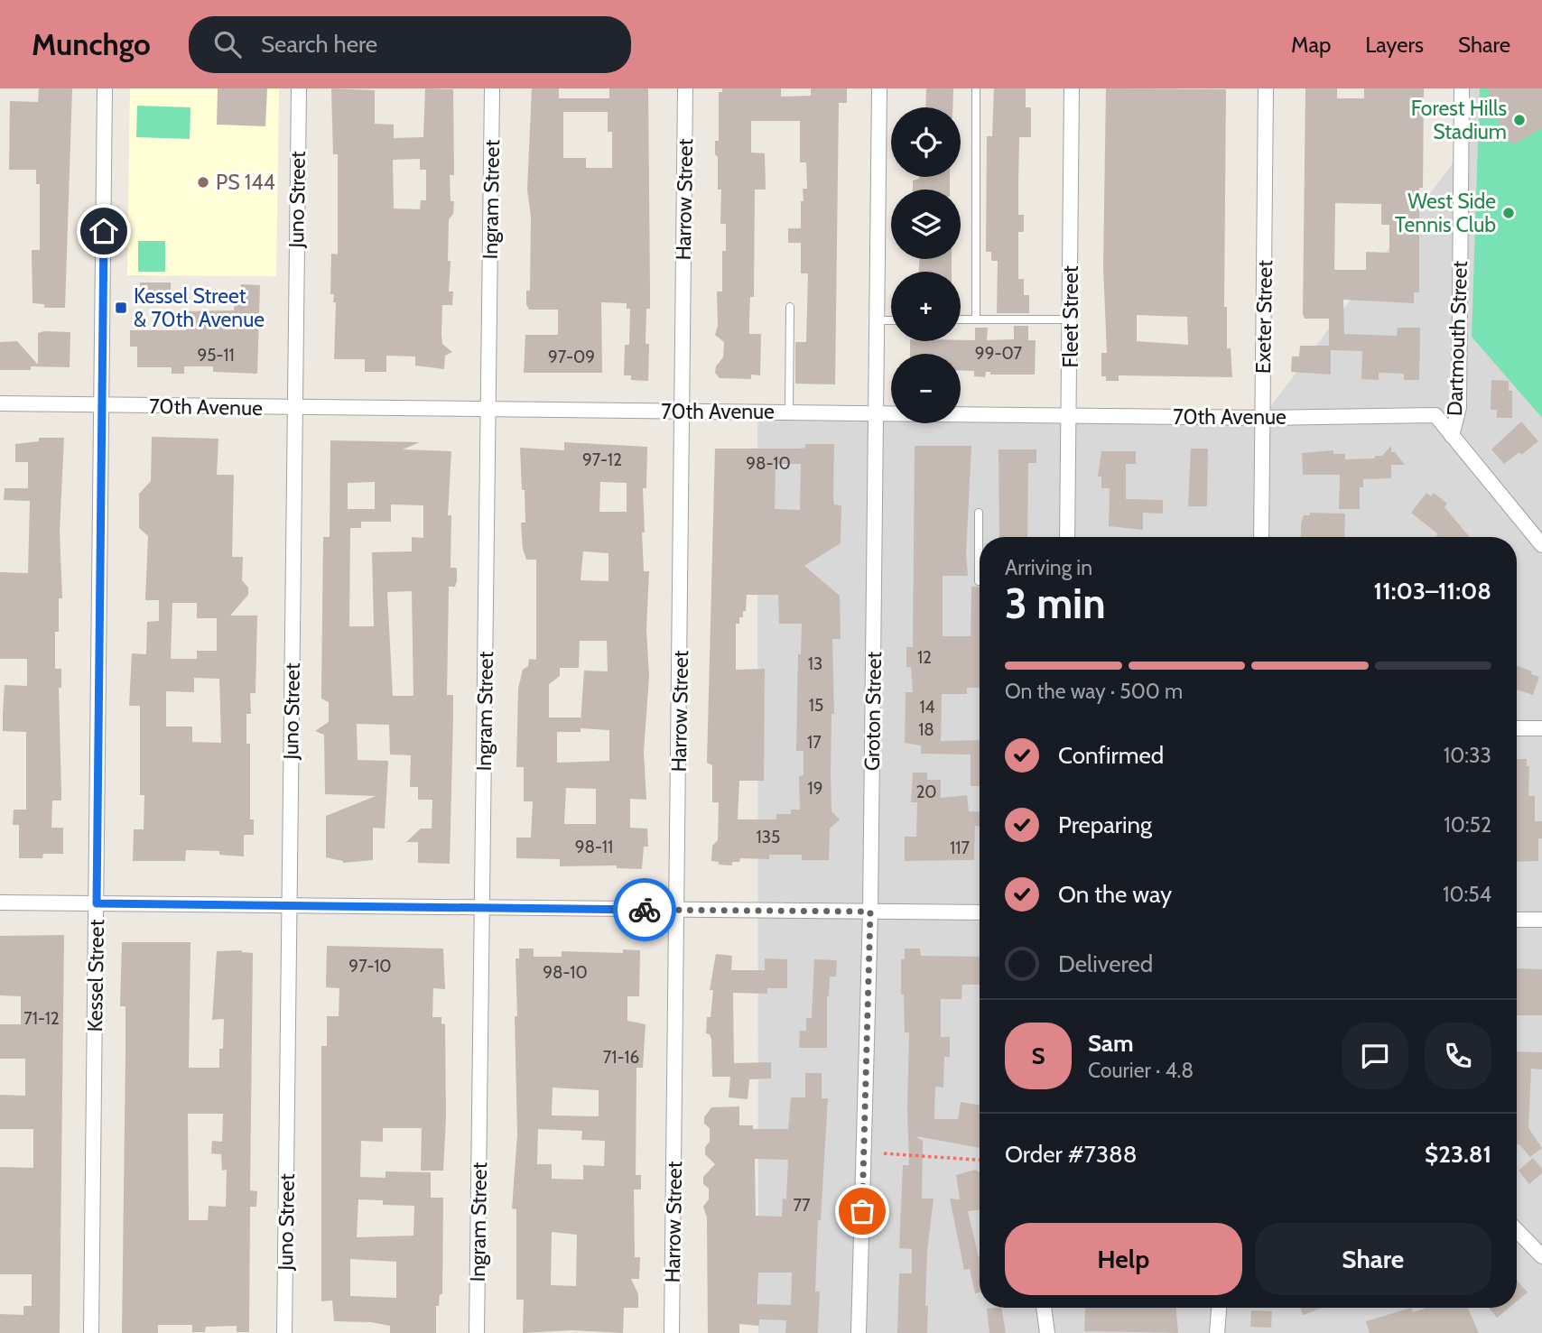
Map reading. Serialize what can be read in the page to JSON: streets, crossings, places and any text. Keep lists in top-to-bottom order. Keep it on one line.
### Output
{"streets":{"street":["Juno Street","Ingram Street","Harrow Street","Fleet Street","Exeter Street","Dartmouth Street","70th Avenue","Groton Street","Kessel Street"]},"crossings":[["Juno Street","70th Avenue"],["Ingram Street","70th Avenue"],["Harrow Street","70th Avenue"],["Fleet Street","70th Avenue"],["Exeter Street","70th Avenue"],["Dartmouth Street","70th Avenue"],["70th Avenue","Groton Street"],["70th Avenue","Kessel Street"]],"places":{"other":["Forest Hills Stadium","PS 144","West Side Tennis Club"],"transit":["Kessel Street & 70th Avenue"]},"house_numbers":["99-07","95-11","97-09","97-12","98-10","12","13","15","14","18","17","19","20","135","98-11","117","97-10","98-10","71-12","71-16","77"],"page":{"header":"Munchgo","search":"Search here","nav":["Map","Layers","Share"],"map_buttons":["+","−"],"heading":["3 min","Arriving in","11:03–11:08"],"panel":["Sam","Courier · 4.8","Order #7388","$23.81"],"bar":"On the way · 500 m","list":[["Confirmed","10:33"],["Preparing","10:52"],["On the way","10:54"],"Delivered"],"round":"S","buttons":["Help","Share"]}}
